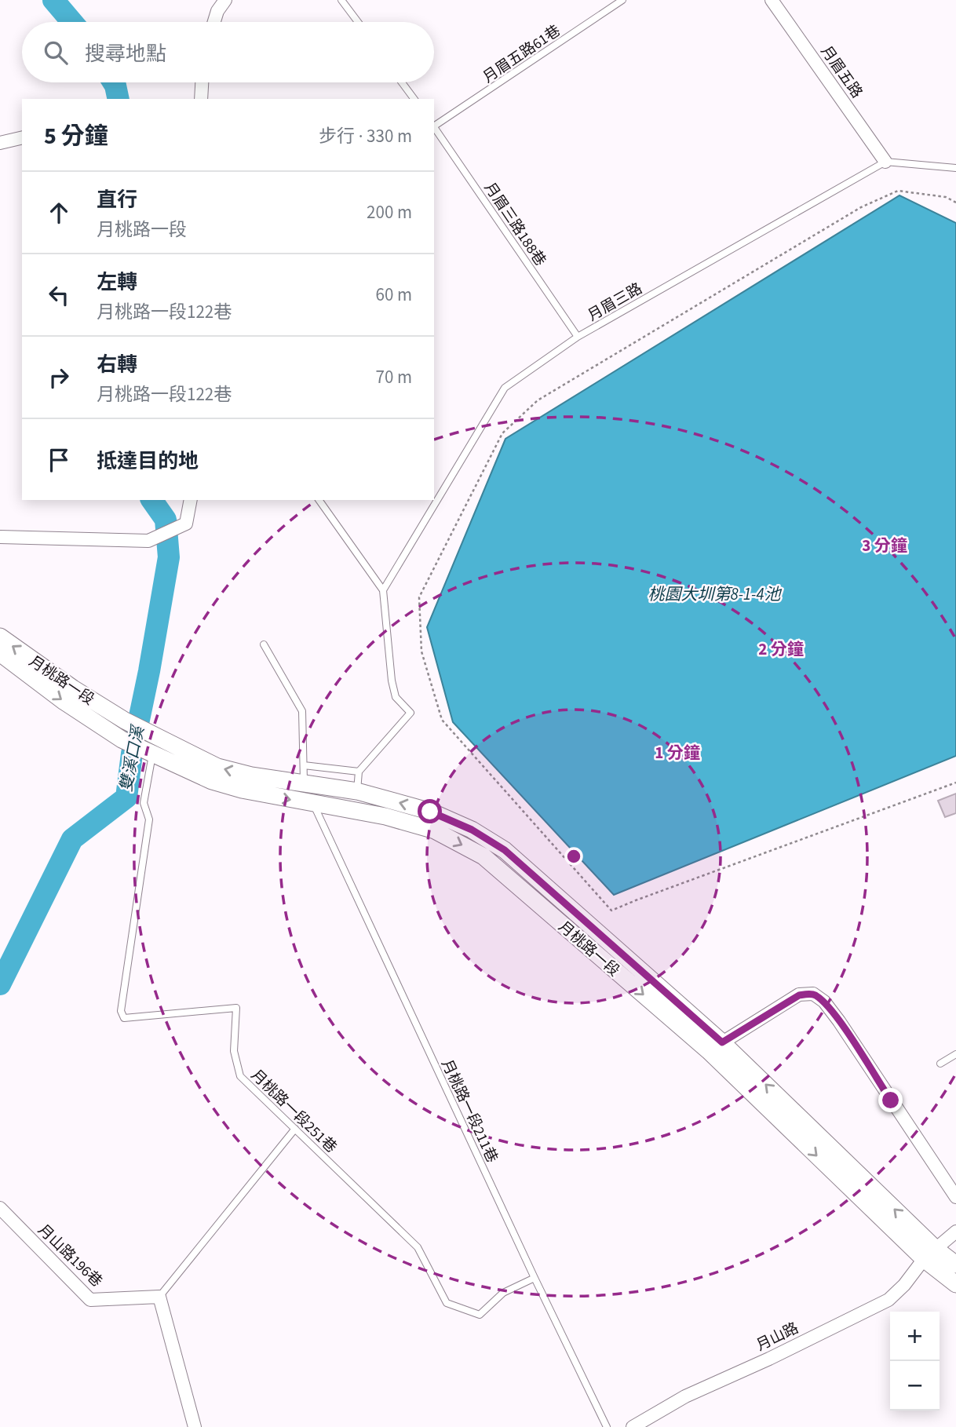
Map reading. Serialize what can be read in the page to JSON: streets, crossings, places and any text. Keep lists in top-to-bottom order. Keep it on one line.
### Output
{"streets":{"street":["月眉五路","月桃路一段","月山路196巷","月山路"],"lane":["月眉五路61巷","月眉三路188巷","月眉三路","月桃路一段251巷","月桃路一段211巷"]},"crossings":[["月眉五路","月眉三路"],["月眉三路188巷","月眉三路"],["月桃路一段","月桃路一段251巷"],["月桃路一段","月桃路一段211巷"],["月桃路一段","月山路"],["月桃路一段251巷","月桃路一段211巷"]],"water":["桃園大圳第8-1-4池","雙溪口溪"],"page":{"search":"搜尋地點","heading":["5 分鐘","步行 · 330 m"],"list":[["直行","月桃路一段","200 m"],["左轉","月桃路一段122巷","60 m"],["右轉","月桃路一段122巷","70 m"],"抵達目的地"],"map_buttons":["+","−"]},"rings":["3 分鐘","2 分鐘","1 分鐘"]}
